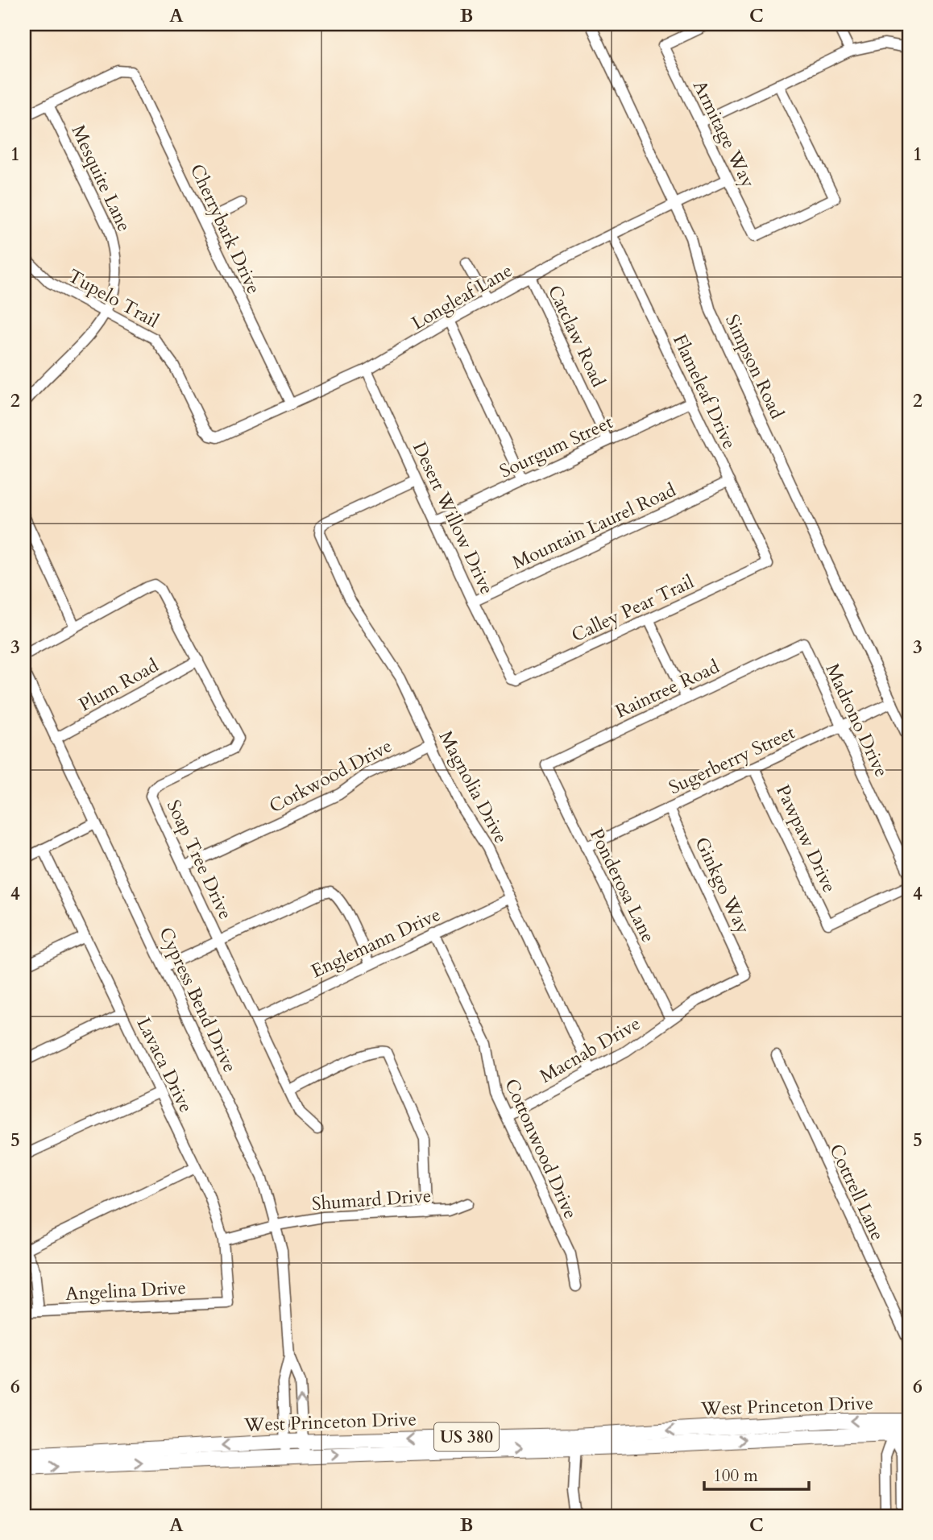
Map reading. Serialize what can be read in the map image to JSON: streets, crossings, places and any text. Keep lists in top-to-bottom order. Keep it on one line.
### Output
{"streets":{"highway":["West Princeton Drive","US 380"],"street":["Armitage Way","Mesquite Lane","Cherrybark Drive","Longleaf Lane","Tupelo Trail","Catclaw Road","Simpson Road","Flameleaf Drive","Sourgum Street","Desert Willow Drive","Mountain Laurel Road","Calley Pear Trail","Plum Road","Raintree Road","Madrono Drive","Sugerberry Street","Corkwood Drive","Magnolia Drive","Pawpaw Drive","Soap Tree Drive","Ponderosa Lane","Ginkgo Way","Englemann Drive","Cypress Bend Drive","Macnab Drive","Lavaca Drive","Cottonwood Drive","Cottrell Lane","Shumard Drive","Angelina Drive"]},"crossings":[["Armitage Way","Longleaf Lane"],["Mesquite Lane","Cherrybark Drive"],["Mesquite Lane","Tupelo Trail"],["Cherrybark Drive","Longleaf Lane"],["Longleaf Lane","Tupelo Trail"],["Longleaf Lane","Catclaw Road"],["Longleaf Lane","Simpson Road"],["Longleaf Lane","Flameleaf Drive"],["Longleaf Lane","Desert Willow Drive"],["Catclaw Road","Sourgum Street"],["Simpson Road","Sugerberry Street"],["Flameleaf Drive","Sourgum Street"],["Flameleaf Drive","Mountain Laurel Road"],["Flameleaf Drive","Calley Pear Trail"],["Sourgum Street","Desert Willow Drive"],["Desert Willow Drive","Mountain Laurel Road"],["Desert Willow Drive","Calley Pear Trail"],["Desert Willow Drive","Magnolia Drive"],["Plum Road","Soap Tree Drive"],["Plum Road","Cypress Bend Drive"],["Raintree Road","Madrono Drive"],["Raintree Road","Ponderosa Lane"],["Madrono Drive","Sugerberry Street"],["Sugerberry Street","Pawpaw Drive"],["Sugerberry Street","Ponderosa Lane"],["Sugerberry Street","Ginkgo Way"],["Corkwood Drive","Magnolia Drive"],["Corkwood Drive","Soap Tree Drive"],["Magnolia Drive","Englemann Drive"],["Magnolia Drive","Macnab Drive"],["Soap Tree Drive","Englemann Drive"],["Ponderosa Lane","Macnab Drive"],["Ginkgo Way","Macnab Drive"],["Englemann Drive","Cottonwood Drive"],["Cypress Bend Drive","Shumard Drive"],["Cypress Bend Drive","West Princeton Drive"],["Macnab Drive","Cottonwood Drive"],["Lavaca Drive","Shumard Drive"],["Lavaca Drive","Angelina Drive"]],"scale_bar":"100 m","grid":{"columns":["A","B","C"],"rows":["1","2","3","4","5","6"]}}
